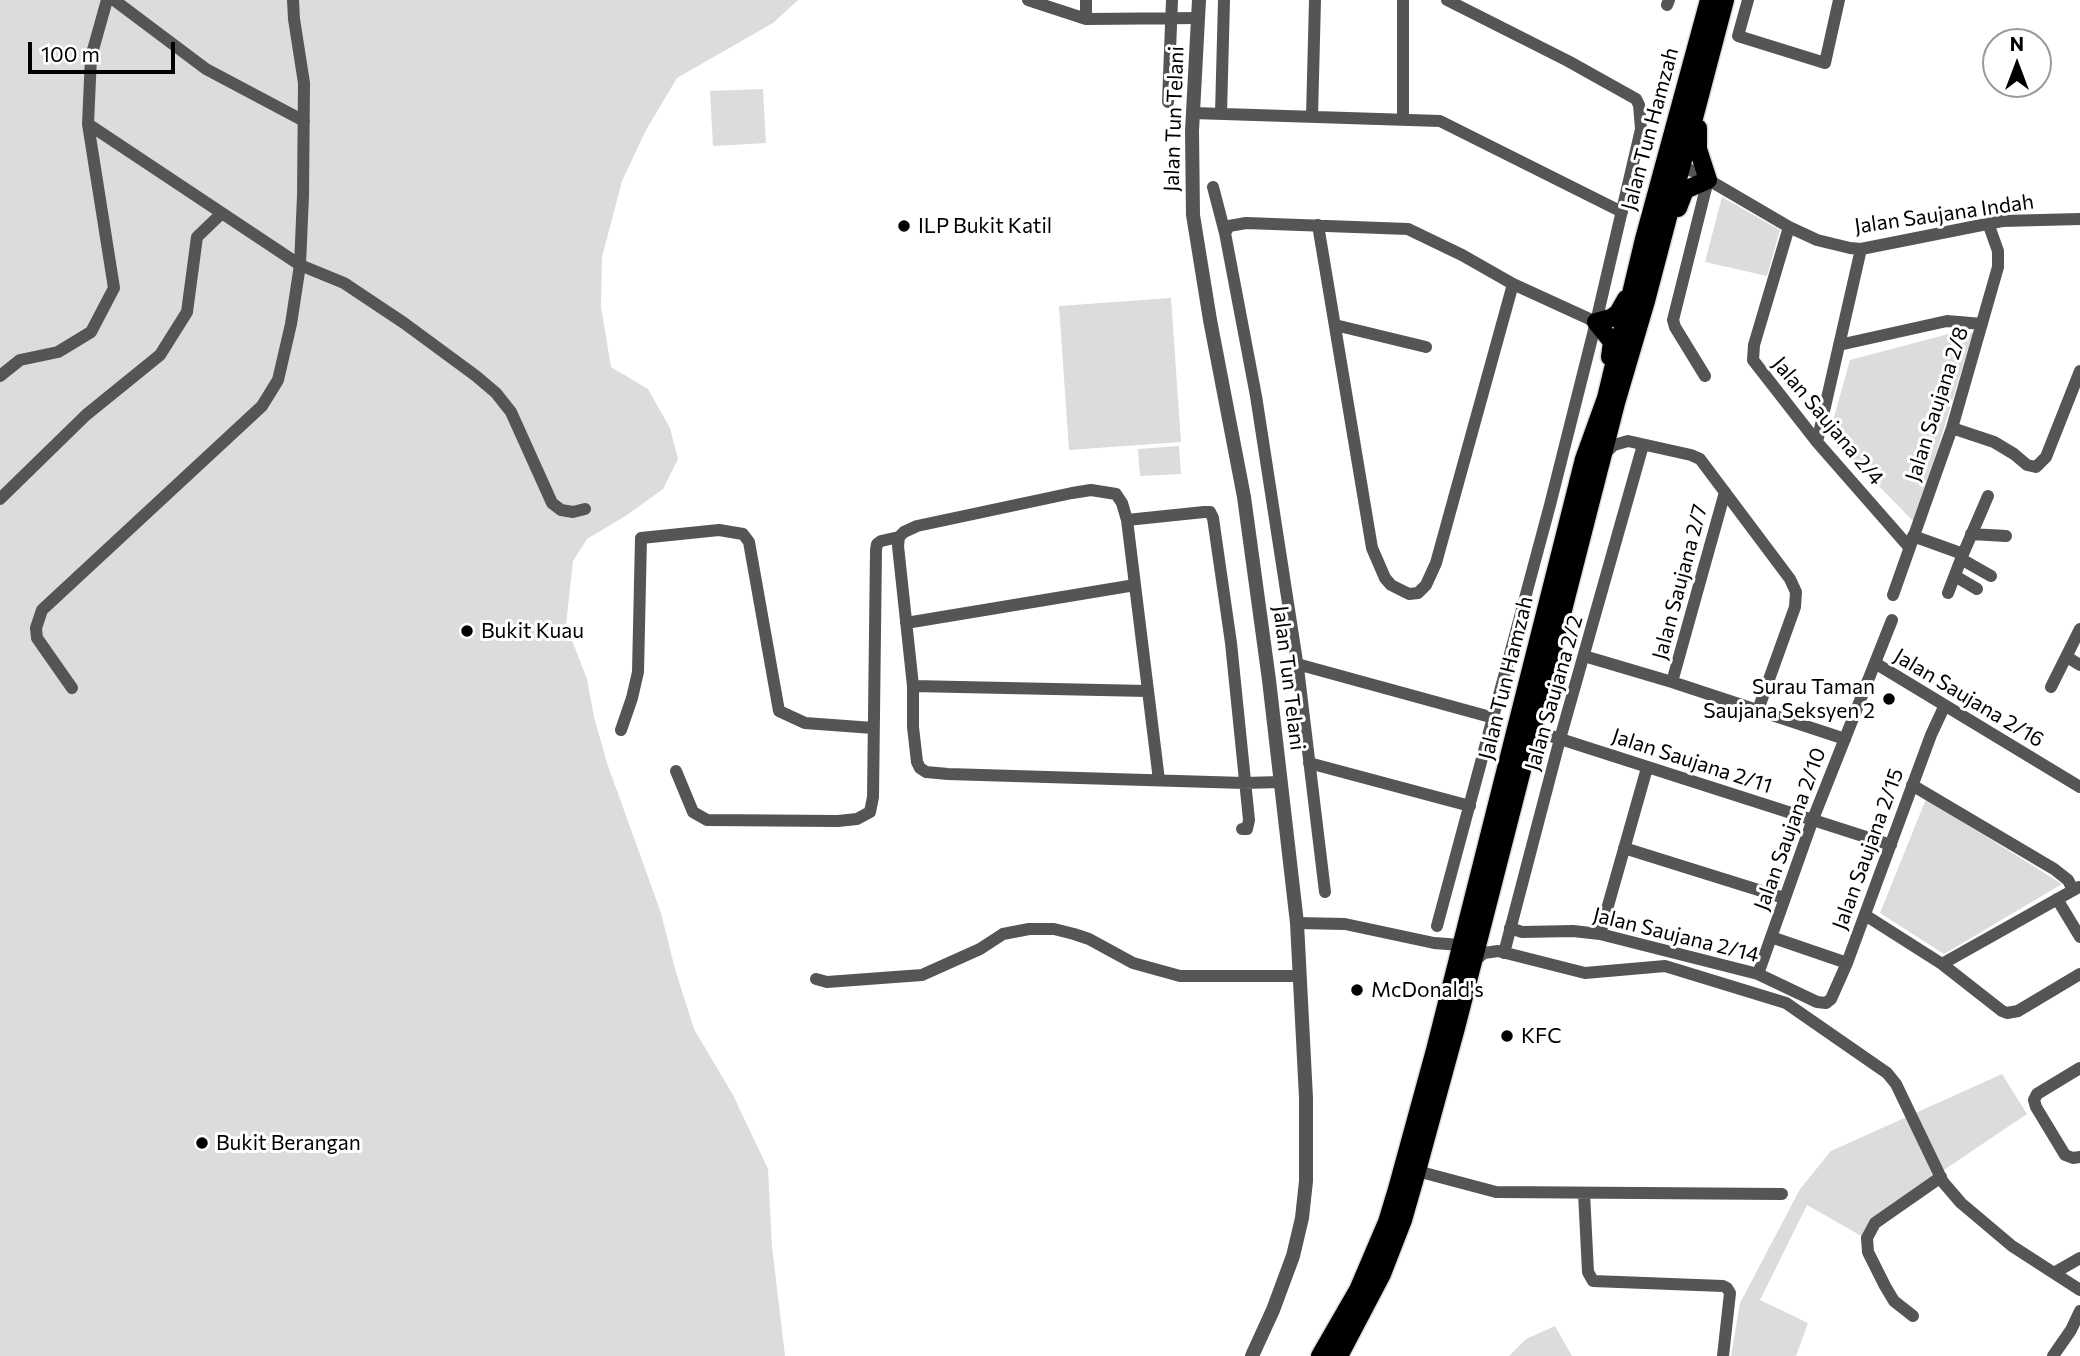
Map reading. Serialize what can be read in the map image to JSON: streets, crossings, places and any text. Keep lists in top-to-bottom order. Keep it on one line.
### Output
{"streets":{"main road":["Jalan Tun Hamzah"],"street":["Jalan Tun Telani","Jalan Saujana Indah","Jalan Saujana 2/8","Jalan Saujana 2/4","Jalan Saujana 2/7","Jalan Saujana 2/2","Jalan Saujana 2/16","Jalan Saujana 2/11","Jalan Saujana 2/10","Jalan Saujana 2/15","Jalan Saujana 2/14"]},"crossings":[["Jalan Tun Hamzah","Jalan Saujana Indah"],["Jalan Saujana Indah","Jalan Saujana 2/8"],["Jalan Saujana Indah","Jalan Saujana 2/4"],["Jalan Saujana 2/8","Jalan Saujana 2/4"],["Jalan Saujana 2/2","Jalan Saujana 2/11"],["Jalan Saujana 2/2","Jalan Saujana 2/14"],["Jalan Saujana 2/16","Jalan Saujana 2/10"],["Jalan Saujana 2/16","Jalan Saujana 2/15"],["Jalan Saujana 2/11","Jalan Saujana 2/10"],["Jalan Saujana 2/11","Jalan Saujana 2/15"],["Jalan Saujana 2/10","Jalan Saujana 2/14"],["Jalan Saujana 2/15","Jalan Saujana 2/14"]],"places":["ILP Bukit Katil","Bukit Kuau","Surau Taman Saujana Seksyen 2","McDonald's","KFC","Bukit Berangan"],"scale_bar":"100 m","north":"top"}
